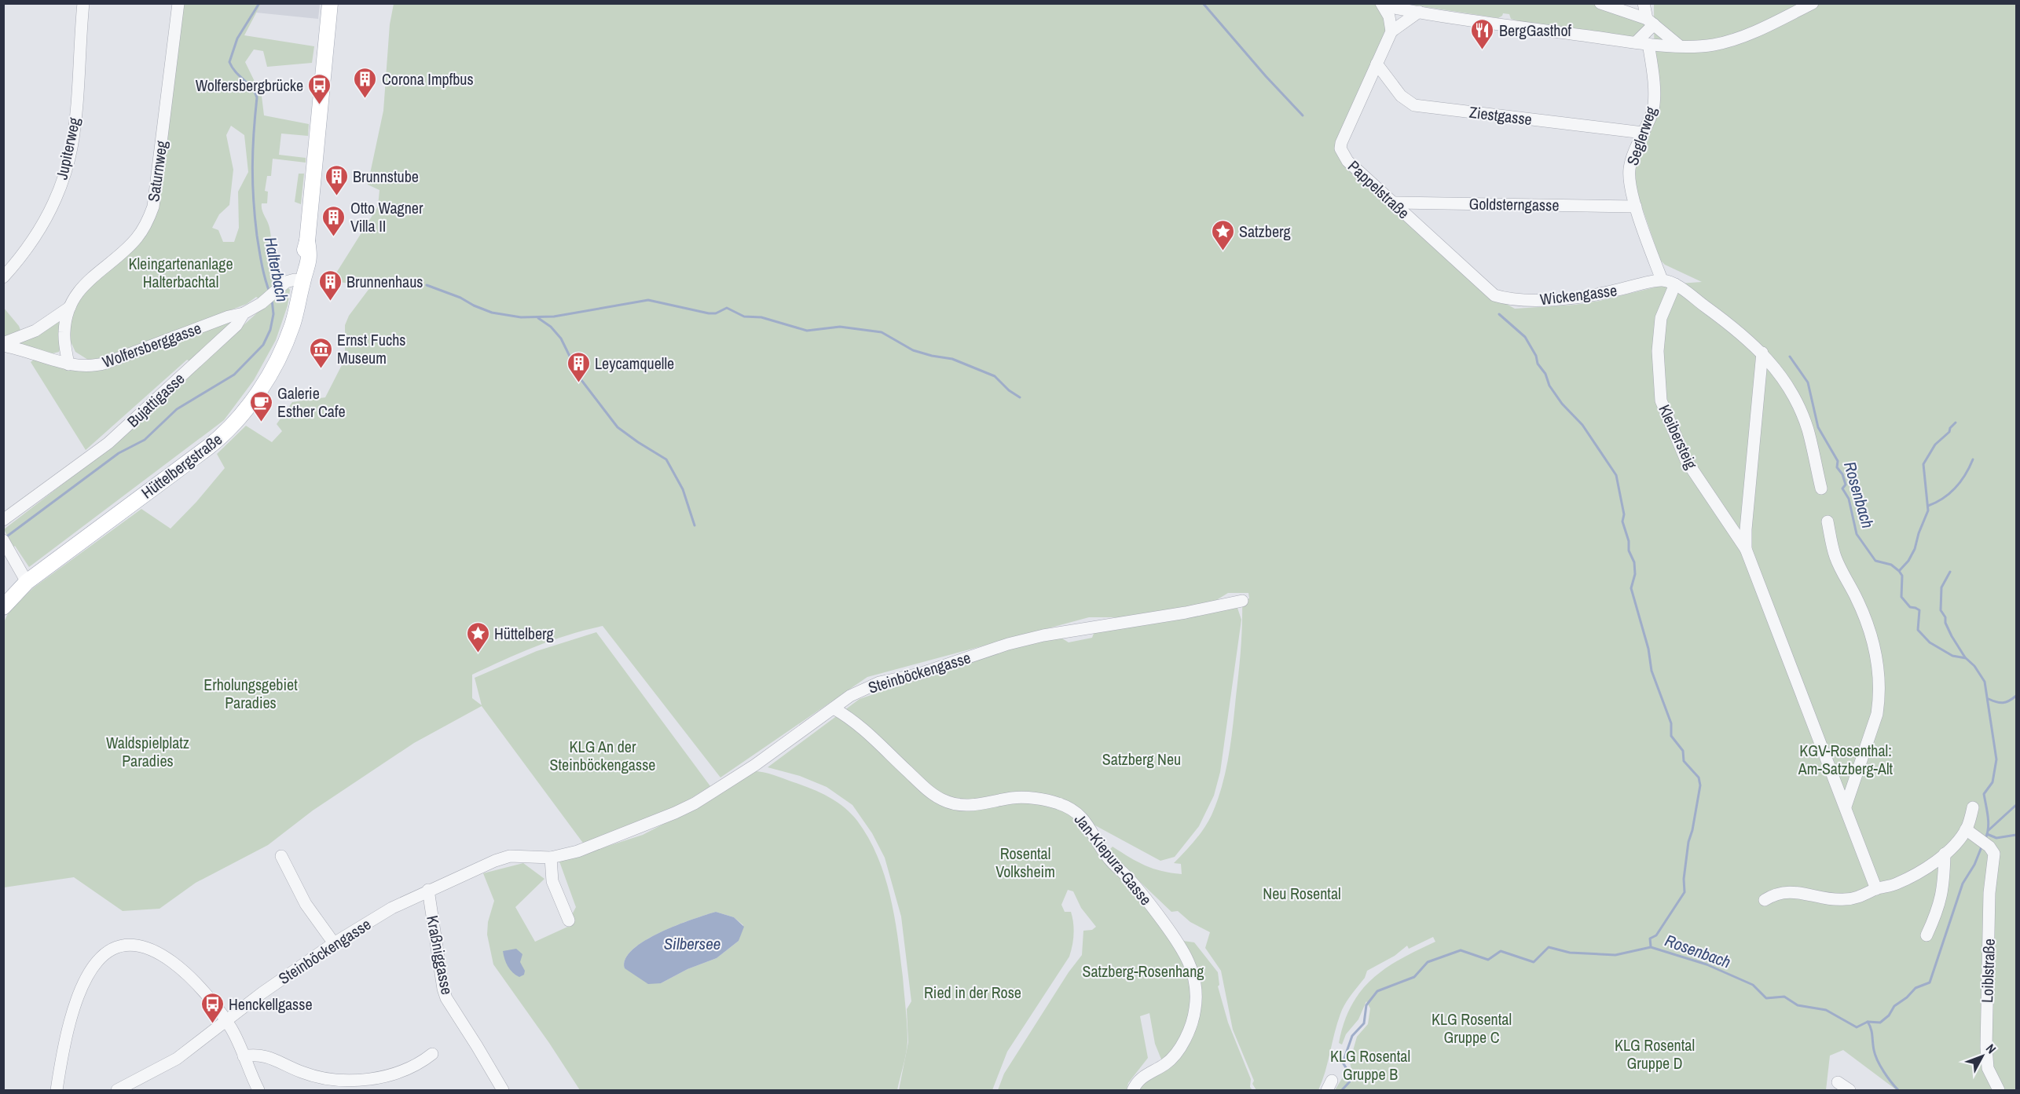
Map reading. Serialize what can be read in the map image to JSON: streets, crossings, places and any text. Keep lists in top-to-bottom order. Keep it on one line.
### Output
{"streets":{"main road":["Hüttelbergstraße"],"street":["Ziestgasse","Seglerweg","Jupiterweg","Saturnweg","Pappelstraße","Goldsterngasse","Wickengasse","Wolfersberggasse","Bujattigasse","Kleibersteig","Steinböckengasse","Jan-Kiepura-Gasse","Kraßniggasse","Loiblstraße"]},"crossings":[["Ziestgasse","Seglerweg"],["Ziestgasse","Pappelstraße"],["Seglerweg","Goldsterngasse"],["Seglerweg","Wickengasse"],["Saturnweg","Wolfersberggasse"],["Pappelstraße","Goldsterngasse"],["Pappelstraße","Wickengasse"],["Wolfersberggasse","Bujattigasse"],["Bujattigasse","Hüttelbergstraße"],["Steinböckengasse","Jan-Kiepura-Gasse"],["Steinböckengasse","Kraßniggasse"]],"water":["Halterbach","Rosenbach","Silbersee"],"parks":["Kleingartenanlage Halterbachtal","Erholungsgebiet Paradies","Waldspielplatz Paradies","KLG An der Steinböckengasse","KGV-Rosenthal: Am-Satzberg-Alt","Satzberg Neu","Rosental Volksheim","Neu Rosental","Satzberg-Rosenhang","Ried in der Rose","KLG Rosental Gruppe C","KLG Rosental Gruppe D","KLG Rosental Gruppe B"],"places":{"restaurant":["BergGasthof"],"building":["Corona Impfbus","Brunnstube","Otto Wagner Villa II","Brunnenhaus","Leycamquelle"],"bus stop":["Wolfersbergbrücke","Henckellgasse"],"place":["Satzberg","Hüttelberg"],"museum":["Ernst Fuchs Museum"],"cafe":["Galerie Esther Cafe"]},"north":"top right"}
